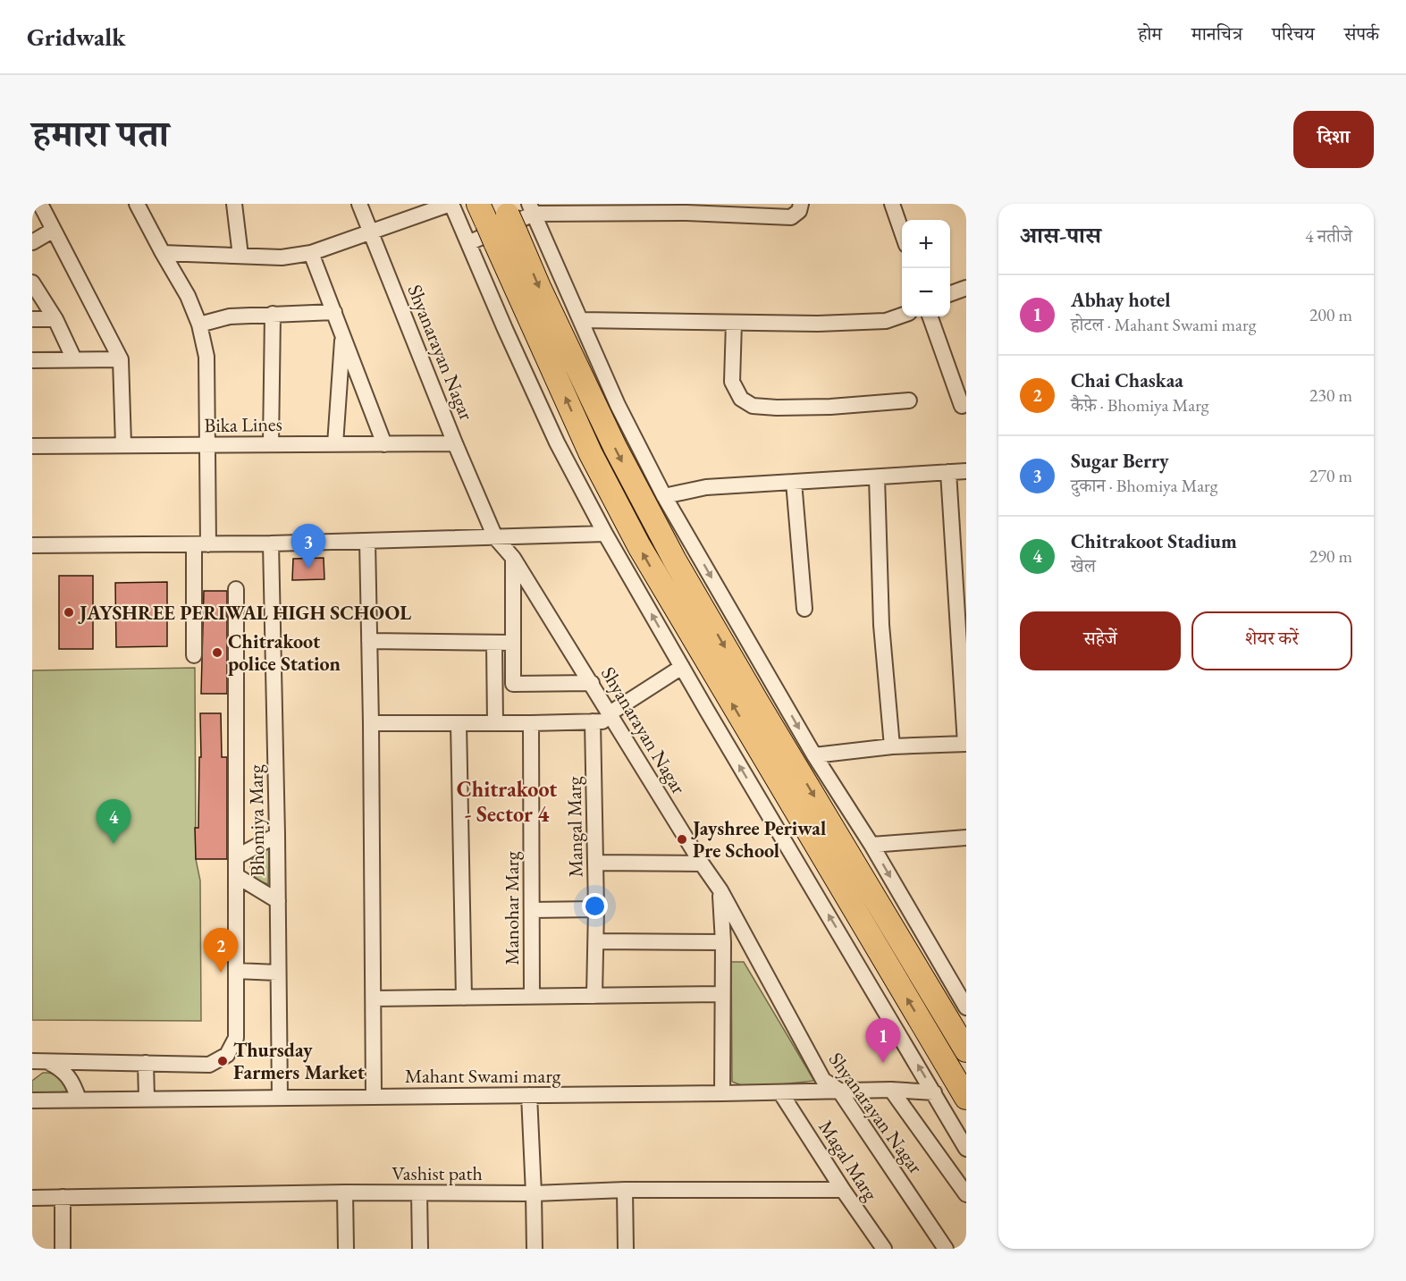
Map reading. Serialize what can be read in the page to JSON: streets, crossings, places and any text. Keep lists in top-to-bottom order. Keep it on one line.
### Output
{"streets":{"street":["Shyanarayan Nagar","Bika Lines","Bhomiya Marg","Mangal Marg","Manohar Marg","Mahant Swami marg","Magal Marg","Vashist path"]},"crossings":[["Shyanarayan Nagar","Bika Lines"],["Shyanarayan Nagar","Mahant Swami marg"],["Bhomiya Marg","Mahant Swami marg"],["Mahant Swami marg","Magal Marg"],["Magal Marg","Vashist path"]],"districts":["Chitrakoot - Sector 4"],"places":["JAYSHREE PERIWAL HIGH SCHOOL","Chitrakoot police Station","Jayshree Periwal Pre School","Thursday Farmers Market"],"page":{"header":"Gridwalk","nav":["होम","मानचित्र","परिचय","संपर्क"],"title":"हमारा पता","buttons":["दिशा",["सहेजें","शेयर करें"]],"heading":["आस-पास","4 नतीजे"],"map_buttons":["+","−"],"list":[{"mark":"1","name":"Abhay hotel","note":"होटल · Mahant Swami marg","value":"200 m"},{"mark":"2","name":"Chai Chaskaa","note":"कैफ़े · Bhomiya Marg","value":"230 m"},{"mark":"3","name":"Sugar Berry","note":"दुकान · Bhomiya Marg","value":"270 m"},{"mark":"4","name":"Chitrakoot Stadium","note":"खेल","value":"290 m"}],"pins":["3","4","2","1"]}}
